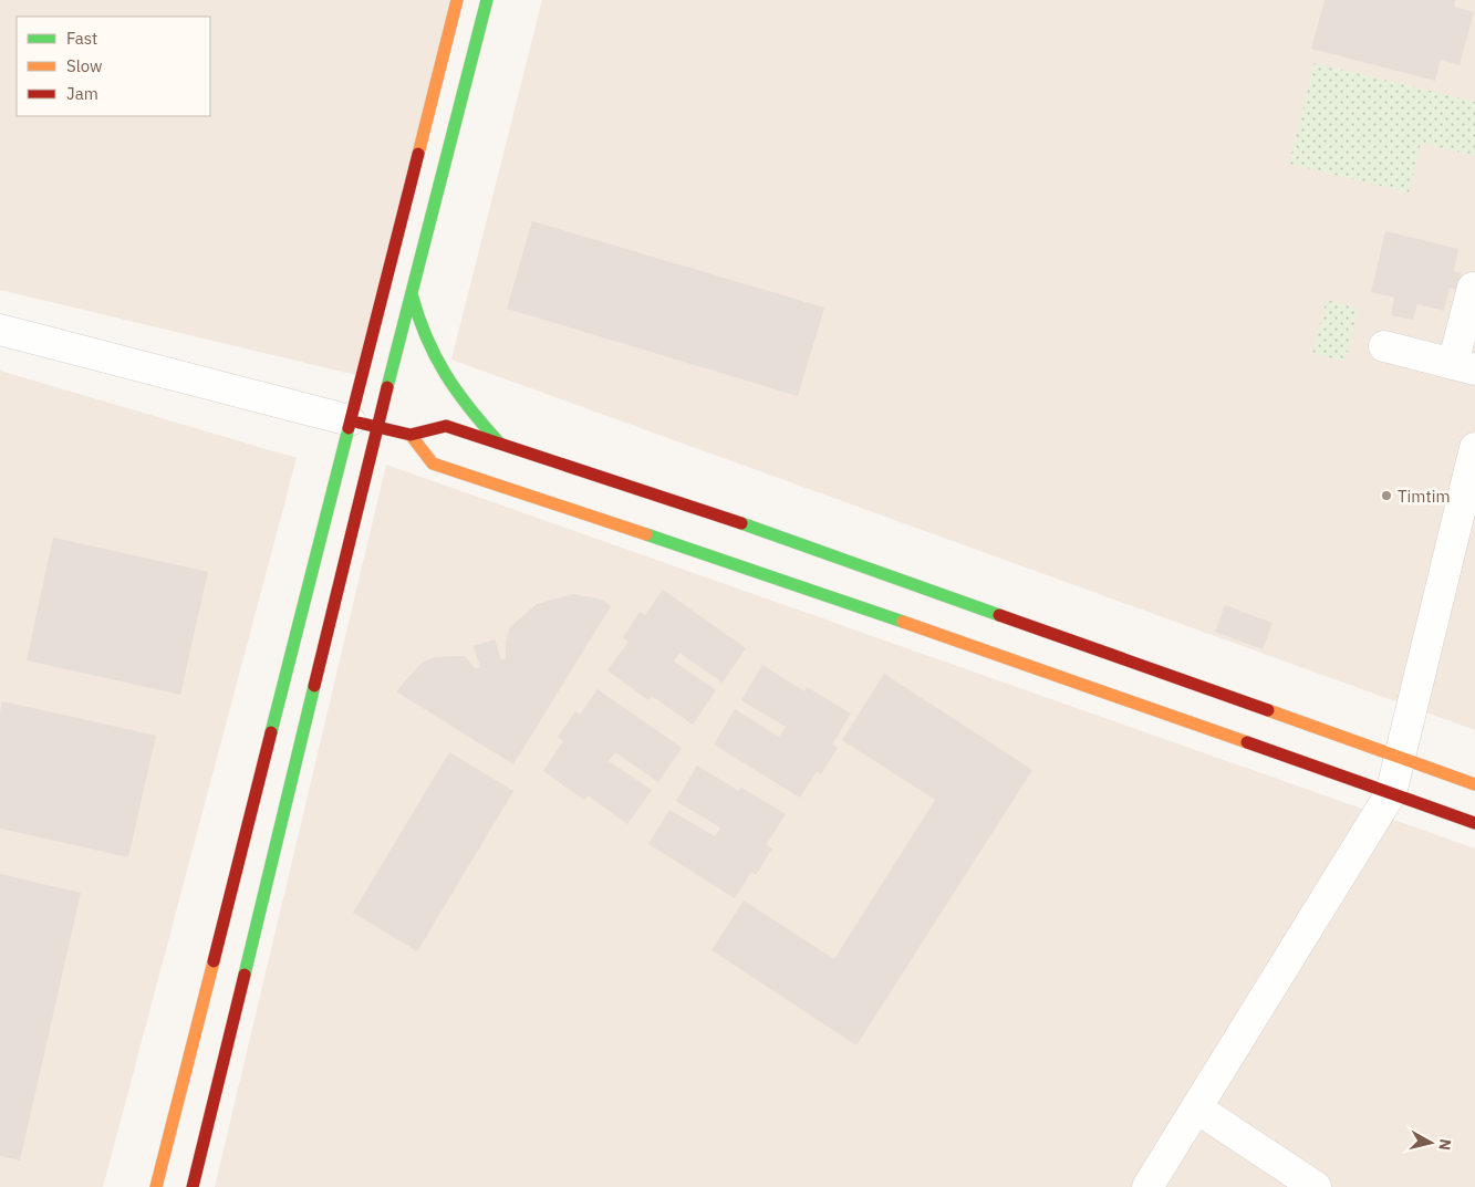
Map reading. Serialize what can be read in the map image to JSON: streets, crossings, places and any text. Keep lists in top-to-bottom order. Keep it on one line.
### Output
{"places":["Timtim"],"legend":["Fast","Slow","Jam"],"north":"right"}
